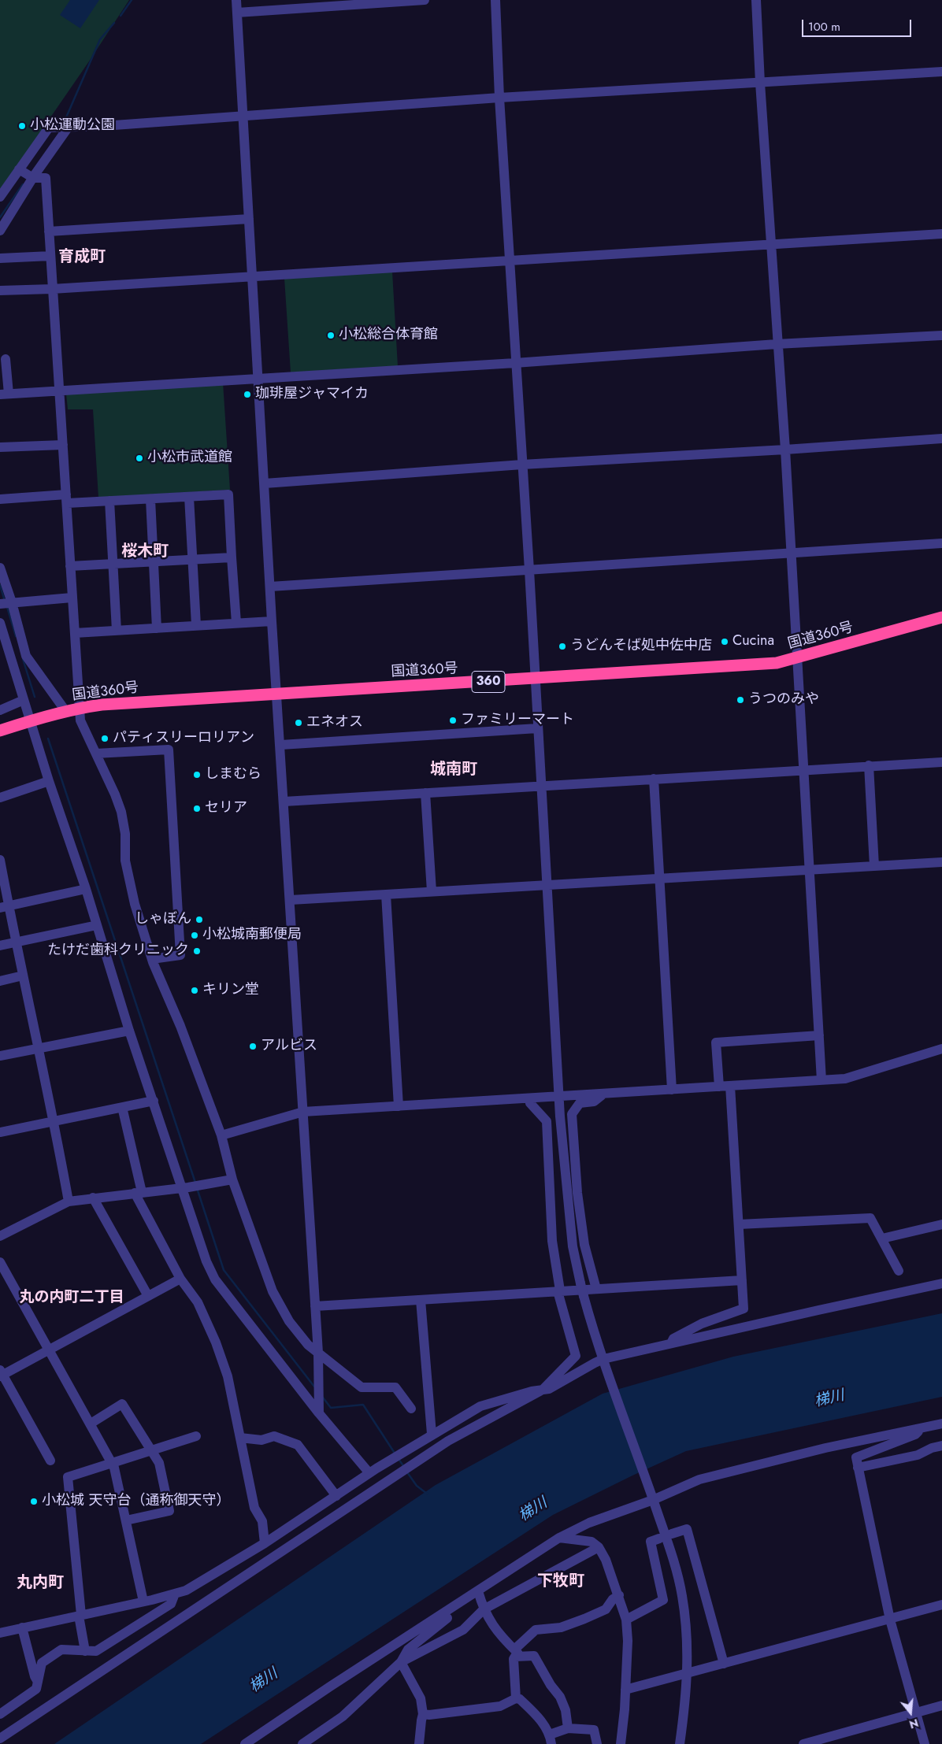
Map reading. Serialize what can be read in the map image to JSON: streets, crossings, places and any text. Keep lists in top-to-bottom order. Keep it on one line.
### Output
{"streets":{"highway":["国道360号","360"]},"districts":["育成町","桜木町","城南町","丸の内町二丁目","下牧町","丸内町"],"water":["梯川"],"places":["小松運動公園","小松総合体育館","珈琲屋ジャマイカ","小松市武道館","Cucina","うどんそば処中佐中店","うつのみや","ファミリーマート","エネオス","パティスリーロリアン","しまむら","セリア","しゃぼん","小松城南郵便局","たけだ歯科クリニック","キリン堂","アルビス","小松城 天守台（通称御天守）"],"scale_bar":"100 m","north":"bottom"}
